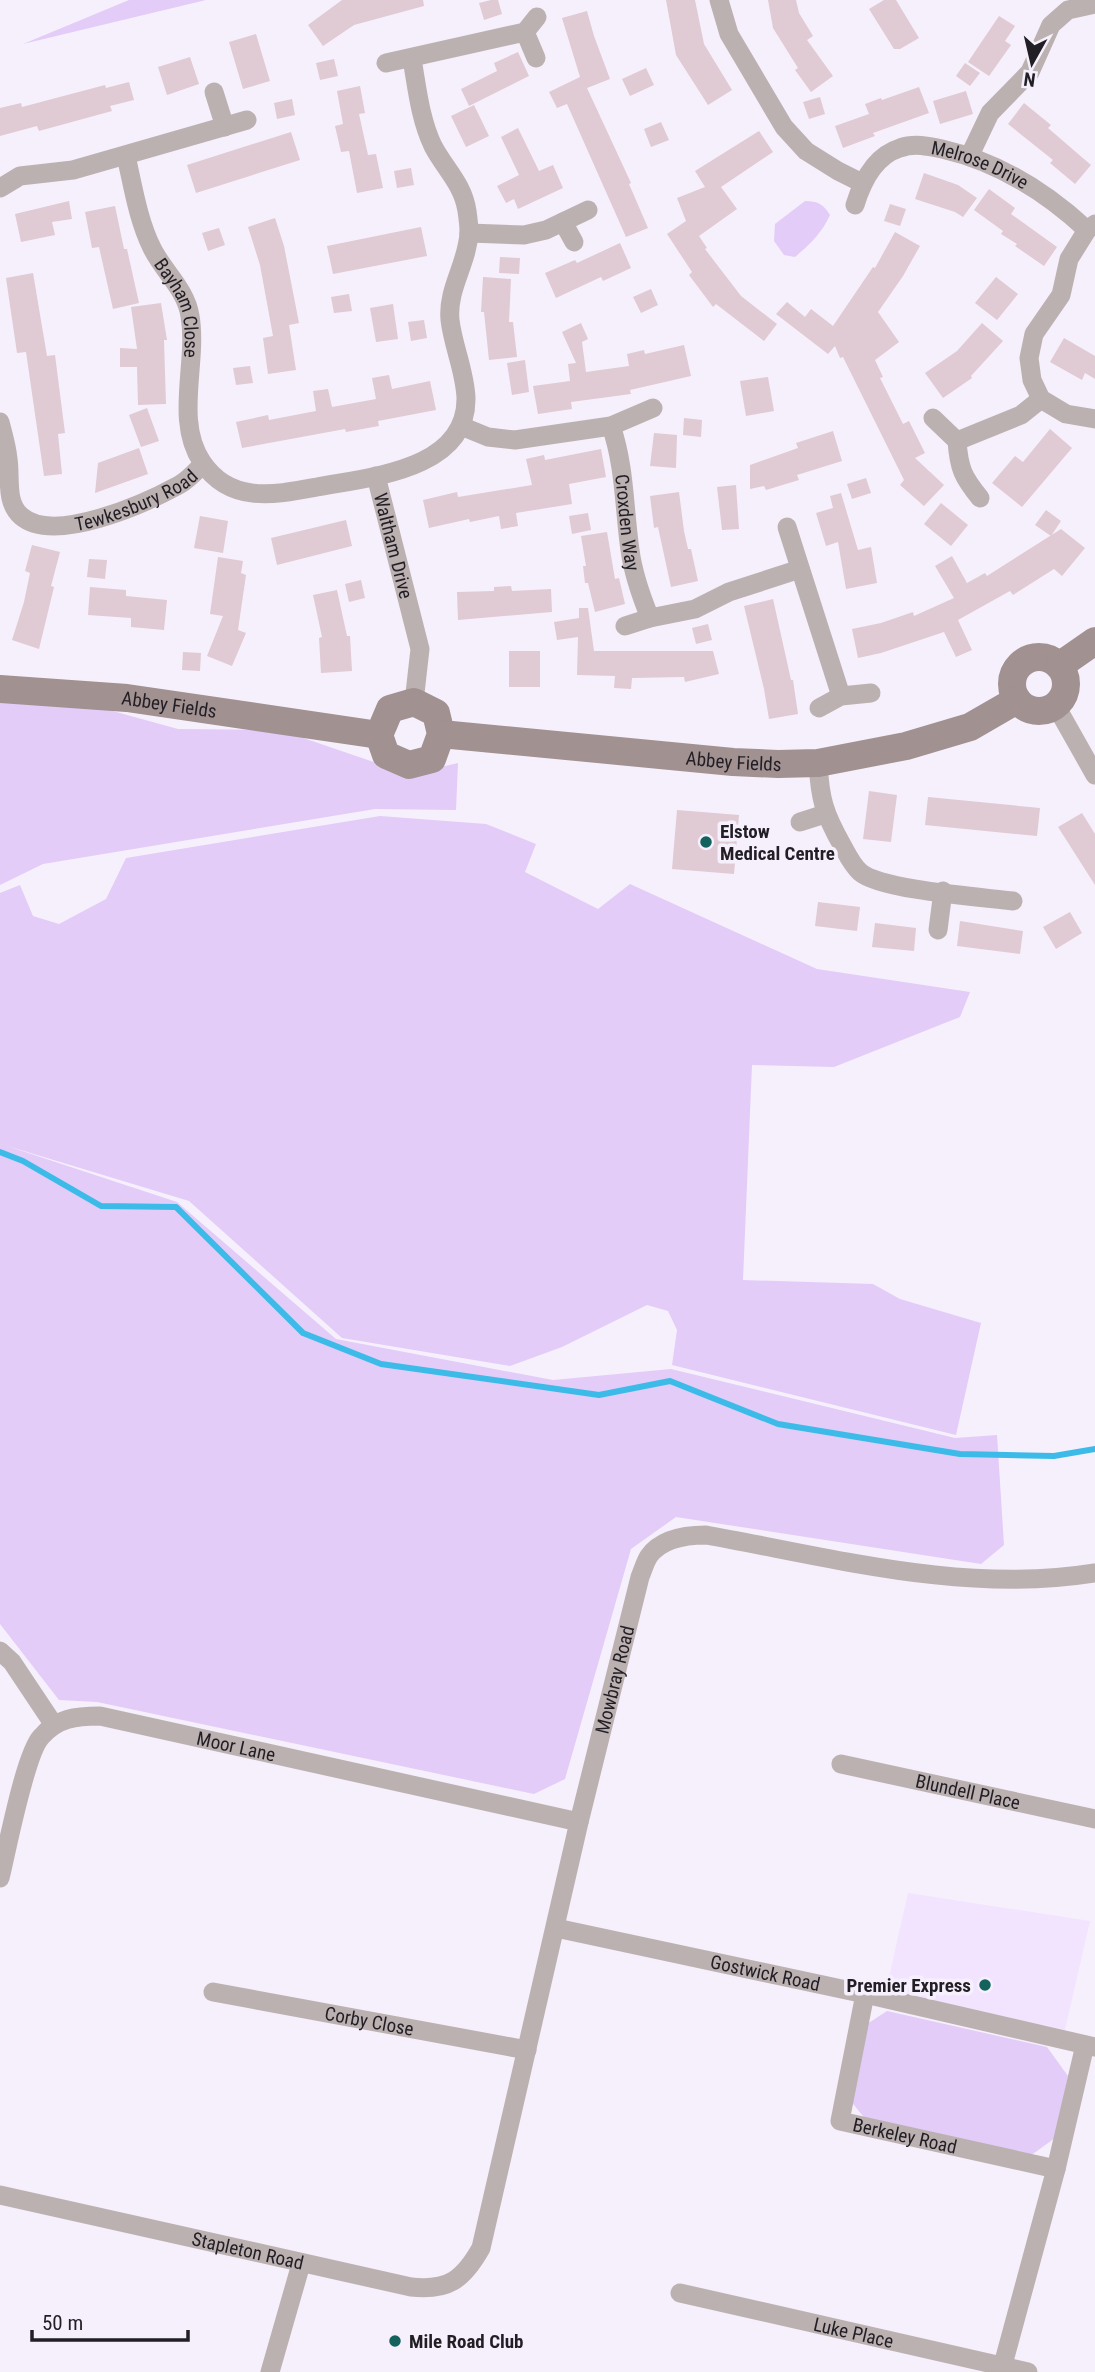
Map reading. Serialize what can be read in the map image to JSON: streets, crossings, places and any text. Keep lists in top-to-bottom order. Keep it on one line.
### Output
{"streets":{"street":["Melrose Drive","Bayham Close","Tewkesbury Road","Croxden Way","Waltham Drive","Abbey Fields","Mowbray Road","Moor Lane","Blundell Place","Gostwick Road","Corby Close","Berkeley Road","Stapleton Road","Luke Place"]},"crossings":[["Bayham Close","Tewkesbury Road"],["Tewkesbury Road","Waltham Drive"],["Waltham Drive","Abbey Fields"],["Mowbray Road","Moor Lane"],["Mowbray Road","Gostwick Road"],["Mowbray Road","Corby Close"],["Mowbray Road","Stapleton Road"],["Gostwick Road","Berkeley Road"]],"places":["Elstow Medical Centre","Premier Express","Mile Road Club"],"scale_bar":"50 m","north":"bottom"}
